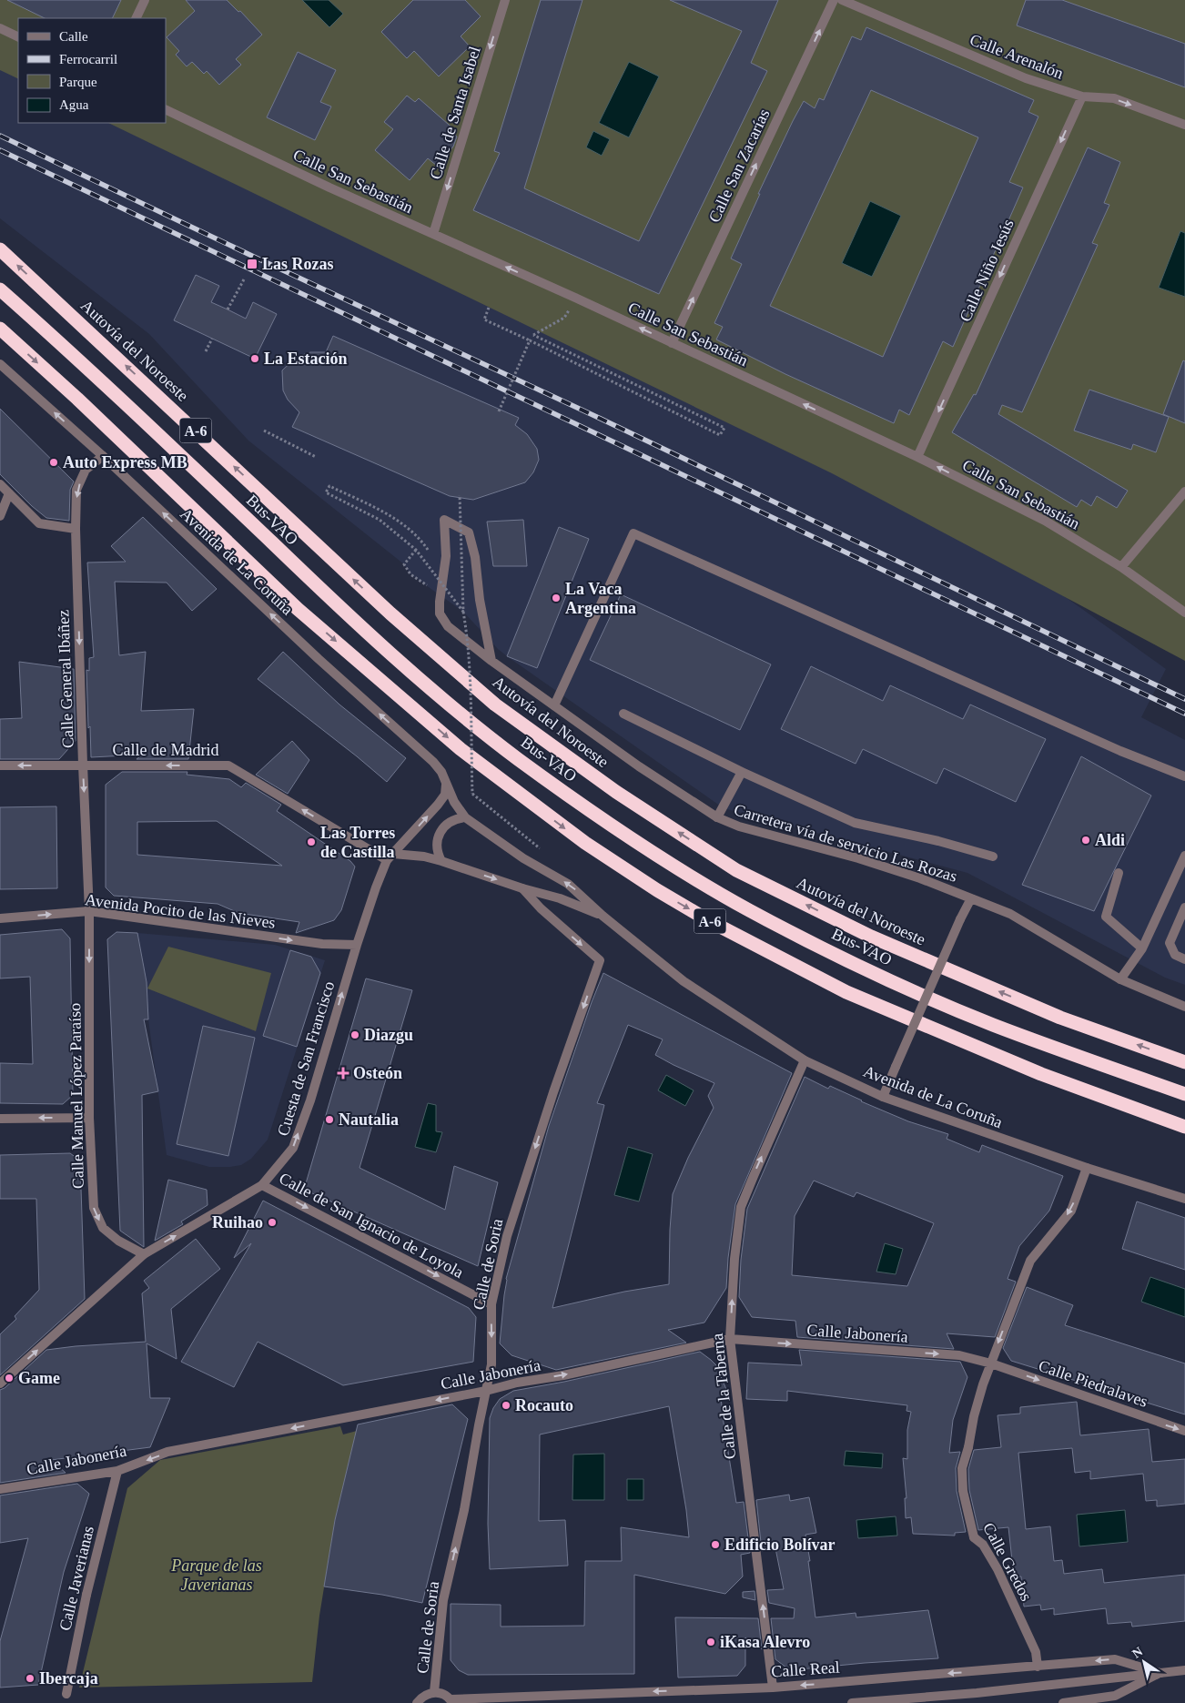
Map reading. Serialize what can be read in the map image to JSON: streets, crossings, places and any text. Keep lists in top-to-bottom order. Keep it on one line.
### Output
{"streets":{"highway":["Autovía del Noroeste","A-6","Bus-VAO"],"street":["Calle Arenalón","Calle de Santa Isabel","Calle San Zacarías","Calle San Sebastián","Calle Niño Jesús","Avenida de La Coruña","Calle General Ibáñez","Calle de Madrid","Carretera vía de servicio Las Rozas","Avenida Pocito de las Nieves","Cuesta de San Francisco","Calle Manuel López Paraíso","Calle de San Ignacio de Loyola","Calle de Soria","Calle Jabonería","Calle Piedralaves","Calle de la Taberna","Calle Gredos","Calle Javerianas","Calle Real"]},"crossings":[["Calle Arenalón","Calle Niño Jesús"],["Calle de Santa Isabel","Calle San Sebastián"],["Calle San Zacarías","Calle San Sebastián"],["Calle San Sebastián","Calle Niño Jesús"],["Avenida de La Coruña","Calle General Ibáñez"],["Avenida de La Coruña","Cuesta de San Francisco"],["Avenida de La Coruña","Calle de Soria"],["Avenida de La Coruña","Calle de la Taberna"],["Avenida de La Coruña","Calle Gredos"],["Calle General Ibáñez","Calle de Madrid"],["Calle General Ibáñez","Avenida Pocito de las Nieves"],["Calle General Ibáñez","Calle Manuel López Paraíso"],["Calle de Madrid","Cuesta de San Francisco"],["Avenida Pocito de las Nieves","Cuesta de San Francisco"],["Avenida Pocito de las Nieves","Calle Manuel López Paraíso"],["Cuesta de San Francisco","Calle Manuel López Paraíso"],["Cuesta de San Francisco","Calle de San Ignacio de Loyola"],["Calle de San Ignacio de Loyola","Calle de Soria"],["Calle de Soria","Calle Jabonería"],["Calle Jabonería","Calle Piedralaves"],["Calle Jabonería","Calle de la Taberna"],["Calle Jabonería","Calle Gredos"],["Calle Jabonería","Calle Javerianas"],["Calle Piedralaves","Calle Gredos"],["Calle de la Taberna","Calle Real"],["Calle Gredos","Calle Real"]],"one_way":["Calle de Santa Isabel","Calle San Zacarías","Calle San Sebastián","Calle Niño Jesús","Avenida de La Coruña","Calle General Ibáñez","Calle de Madrid","Avenida Pocito de las Nieves","Cuesta de San Francisco","Calle Manuel López Paraíso","Calle de San Ignacio de Loyola","Calle Piedralaves","Calle de la Taberna","Calle Gredos"],"parks":["Parque de las Javerianas"],"places":{"transit":["Las Rozas"],"other":["La Estación","Auto Express MB","La Vaca Argentina","Aldi","Las Torres de Castilla","Diazgu","Nautalia","Ruihao","Game","Rocauto","Edificio Bolívar","iKasa Alevro","Ibercaja"],"health":["Osteón"]},"legend":["Calle","Ferrocarril","Parque","Agua"],"north":"top left"}
